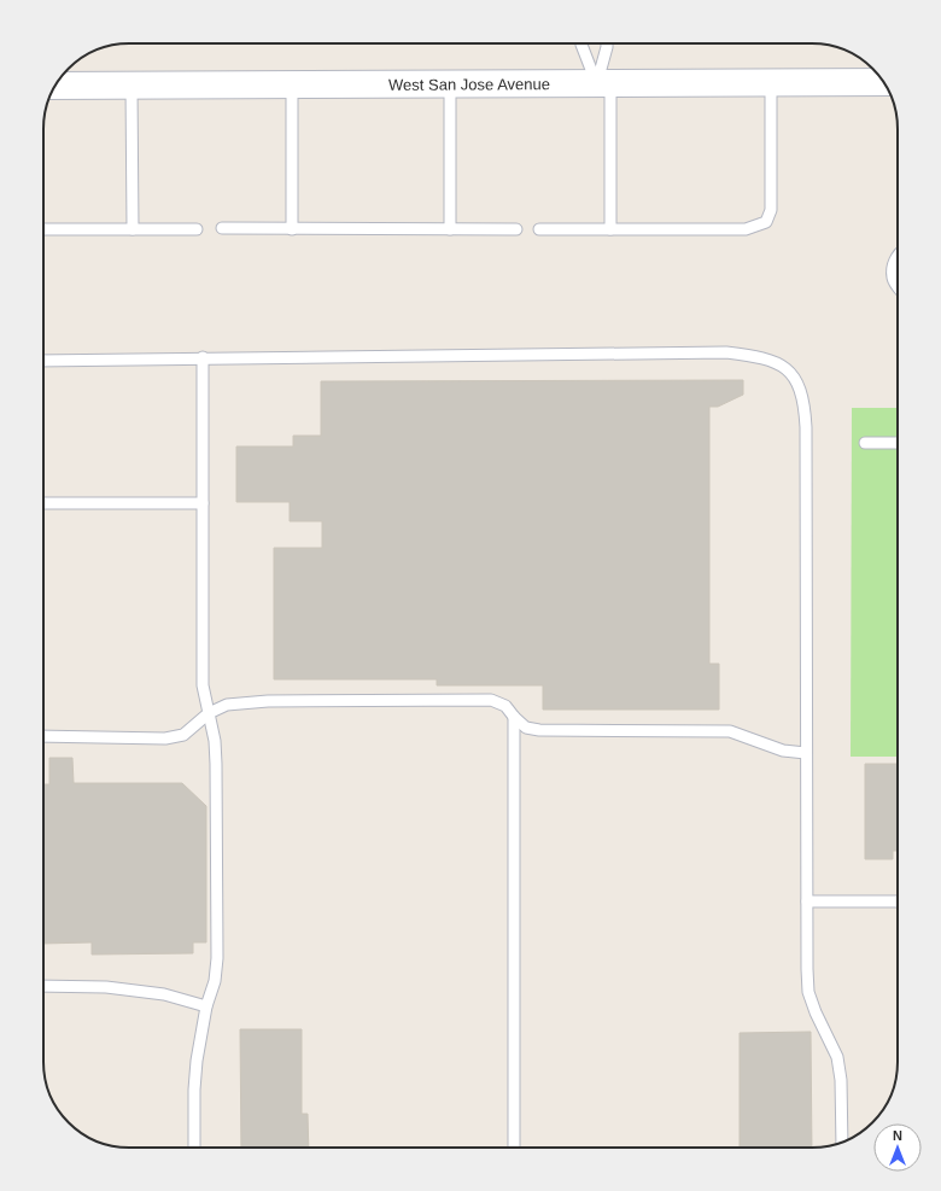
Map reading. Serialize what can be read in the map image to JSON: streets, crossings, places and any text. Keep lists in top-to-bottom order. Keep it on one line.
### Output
{"streets":{"street":["West San Jose Avenue"]},"north":"top"}
